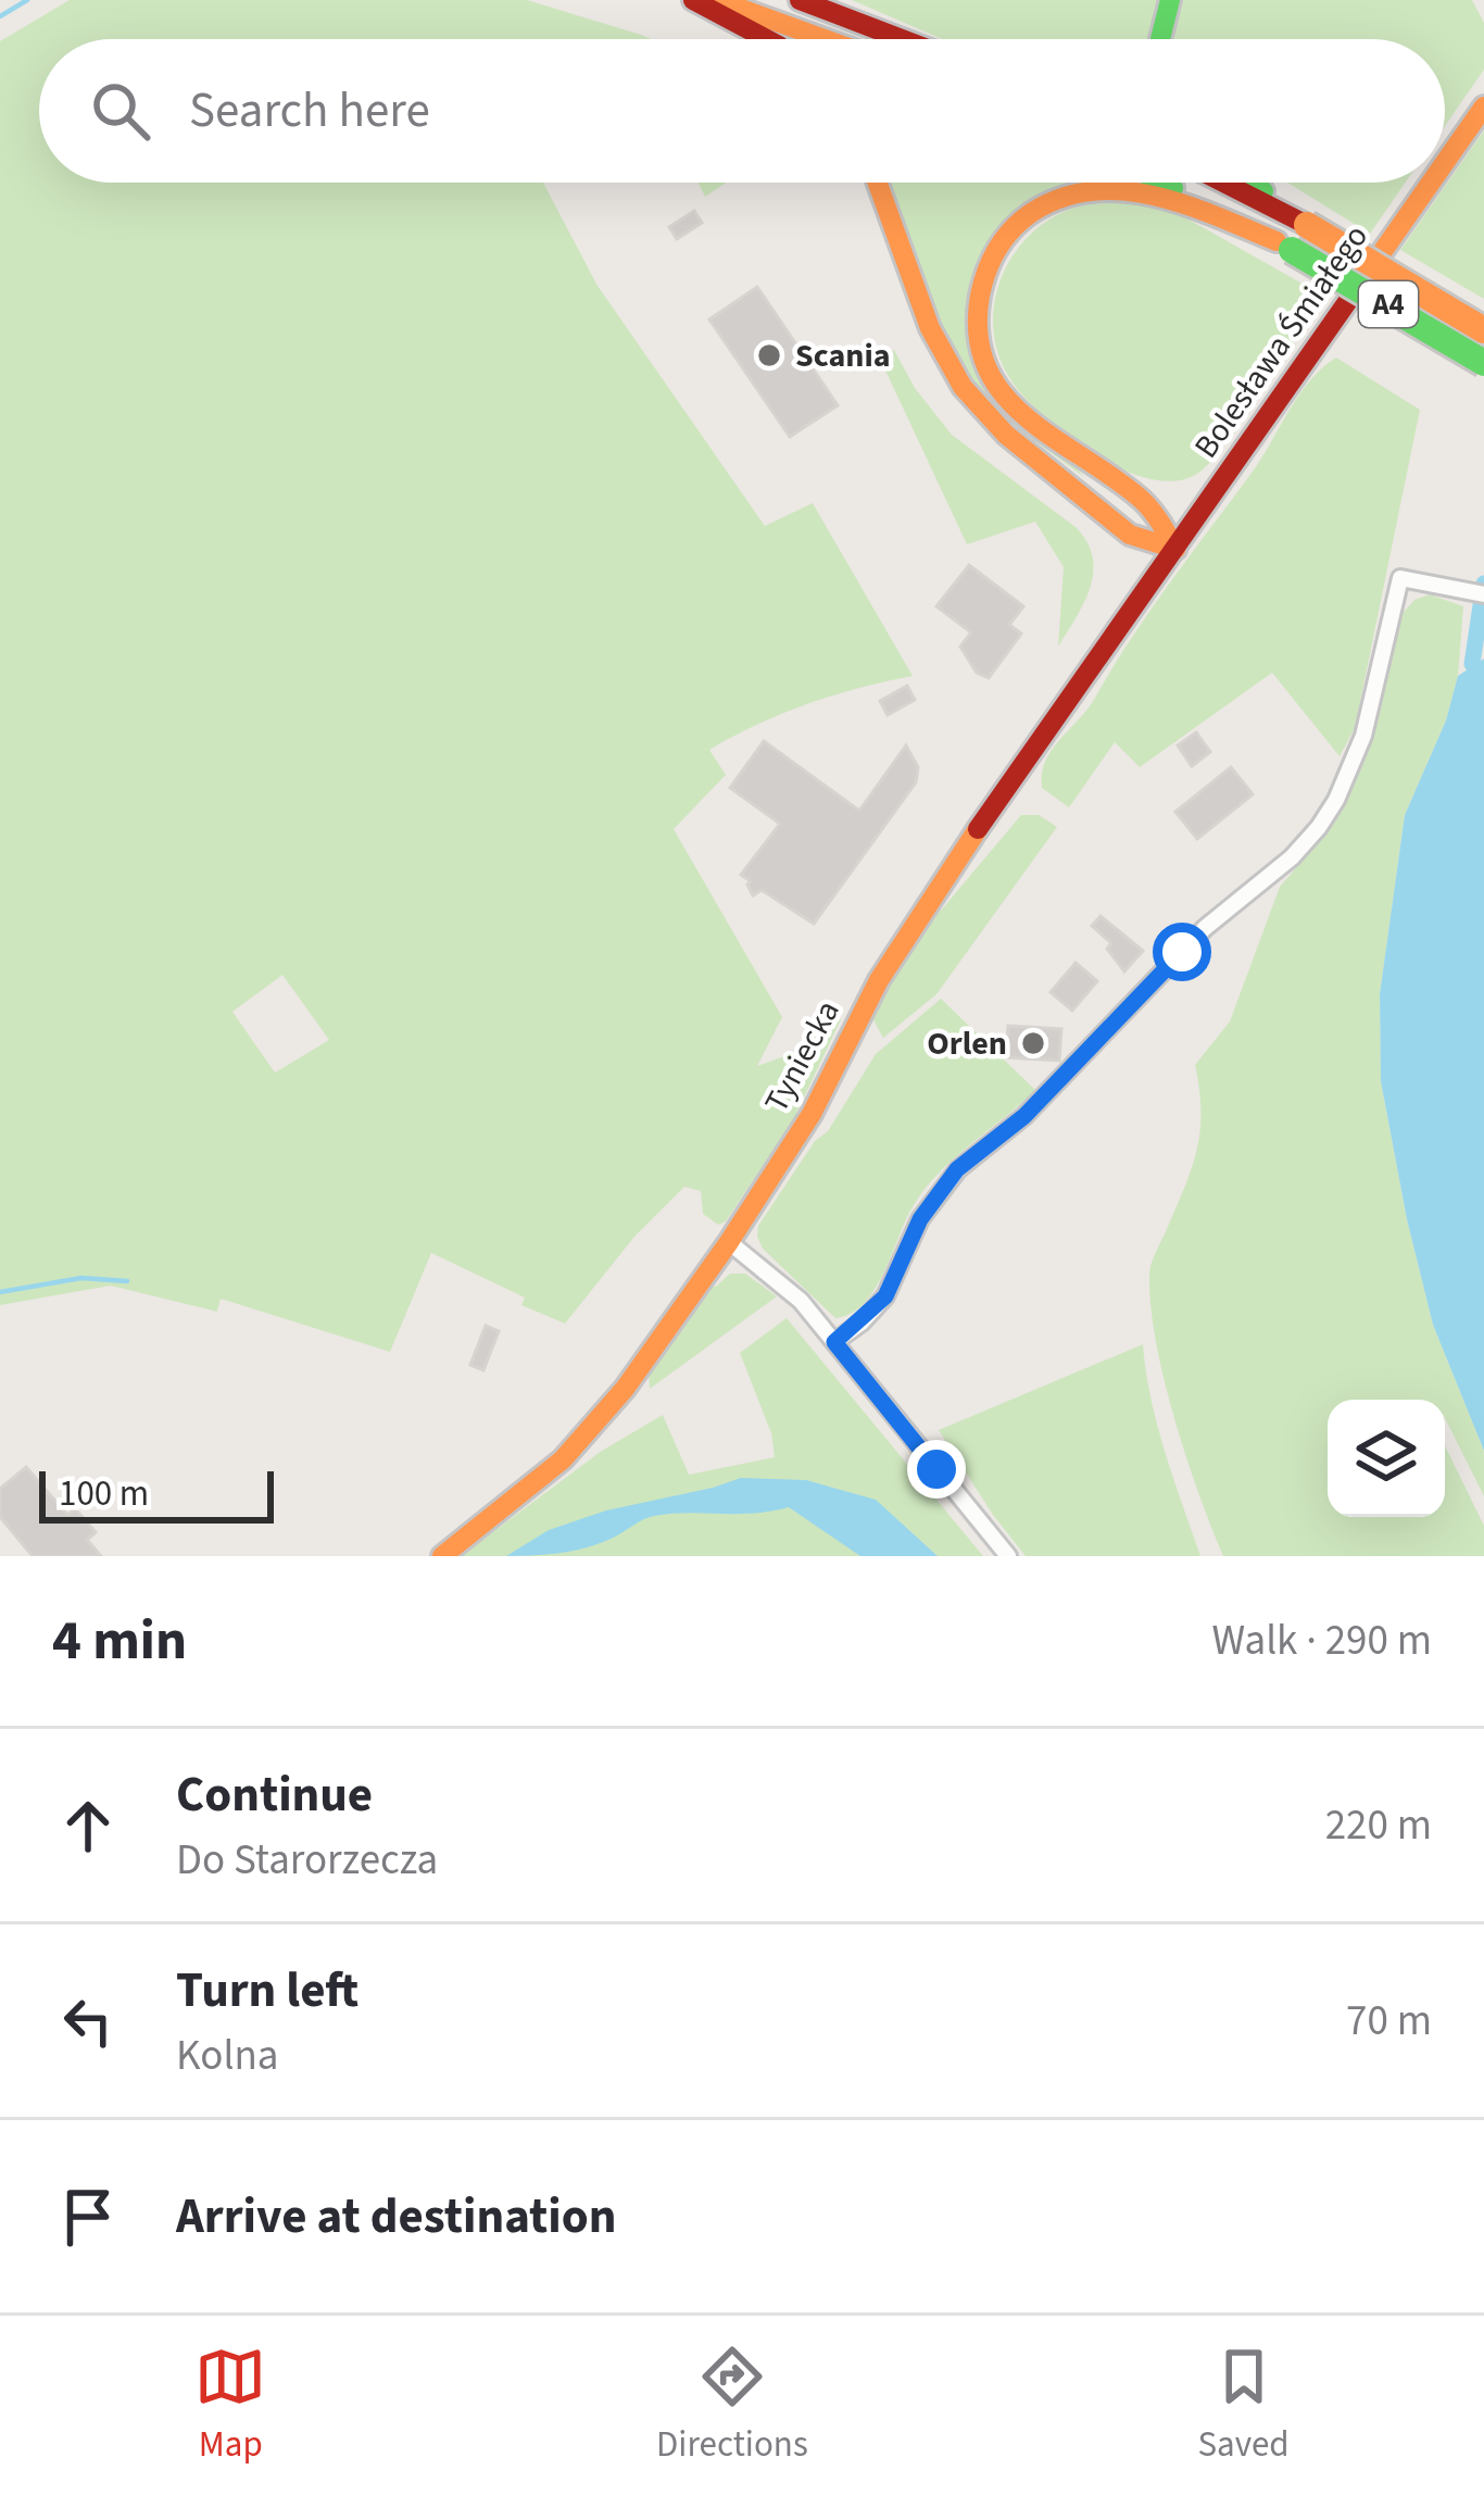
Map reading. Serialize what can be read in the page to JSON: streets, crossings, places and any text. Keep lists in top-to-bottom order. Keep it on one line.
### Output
{"streets":{"main road":["A4","Bolesława Śmiałego","Tyniecka"]},"crossings":[["Bolesława Śmiałego","Tyniecka"]],"places":["Scania","Orlen"],"scale_bar":"100 m","page":{"search":"Search here","scale":"100 m","heading":["4 min","Walk · 290 m"],"list":[["Continue","Do Starorzecza","220 m"],["Turn left","Kolna","70 m"],"Arrive at destination"],"nav":["Map","Directions","Saved"]}}
